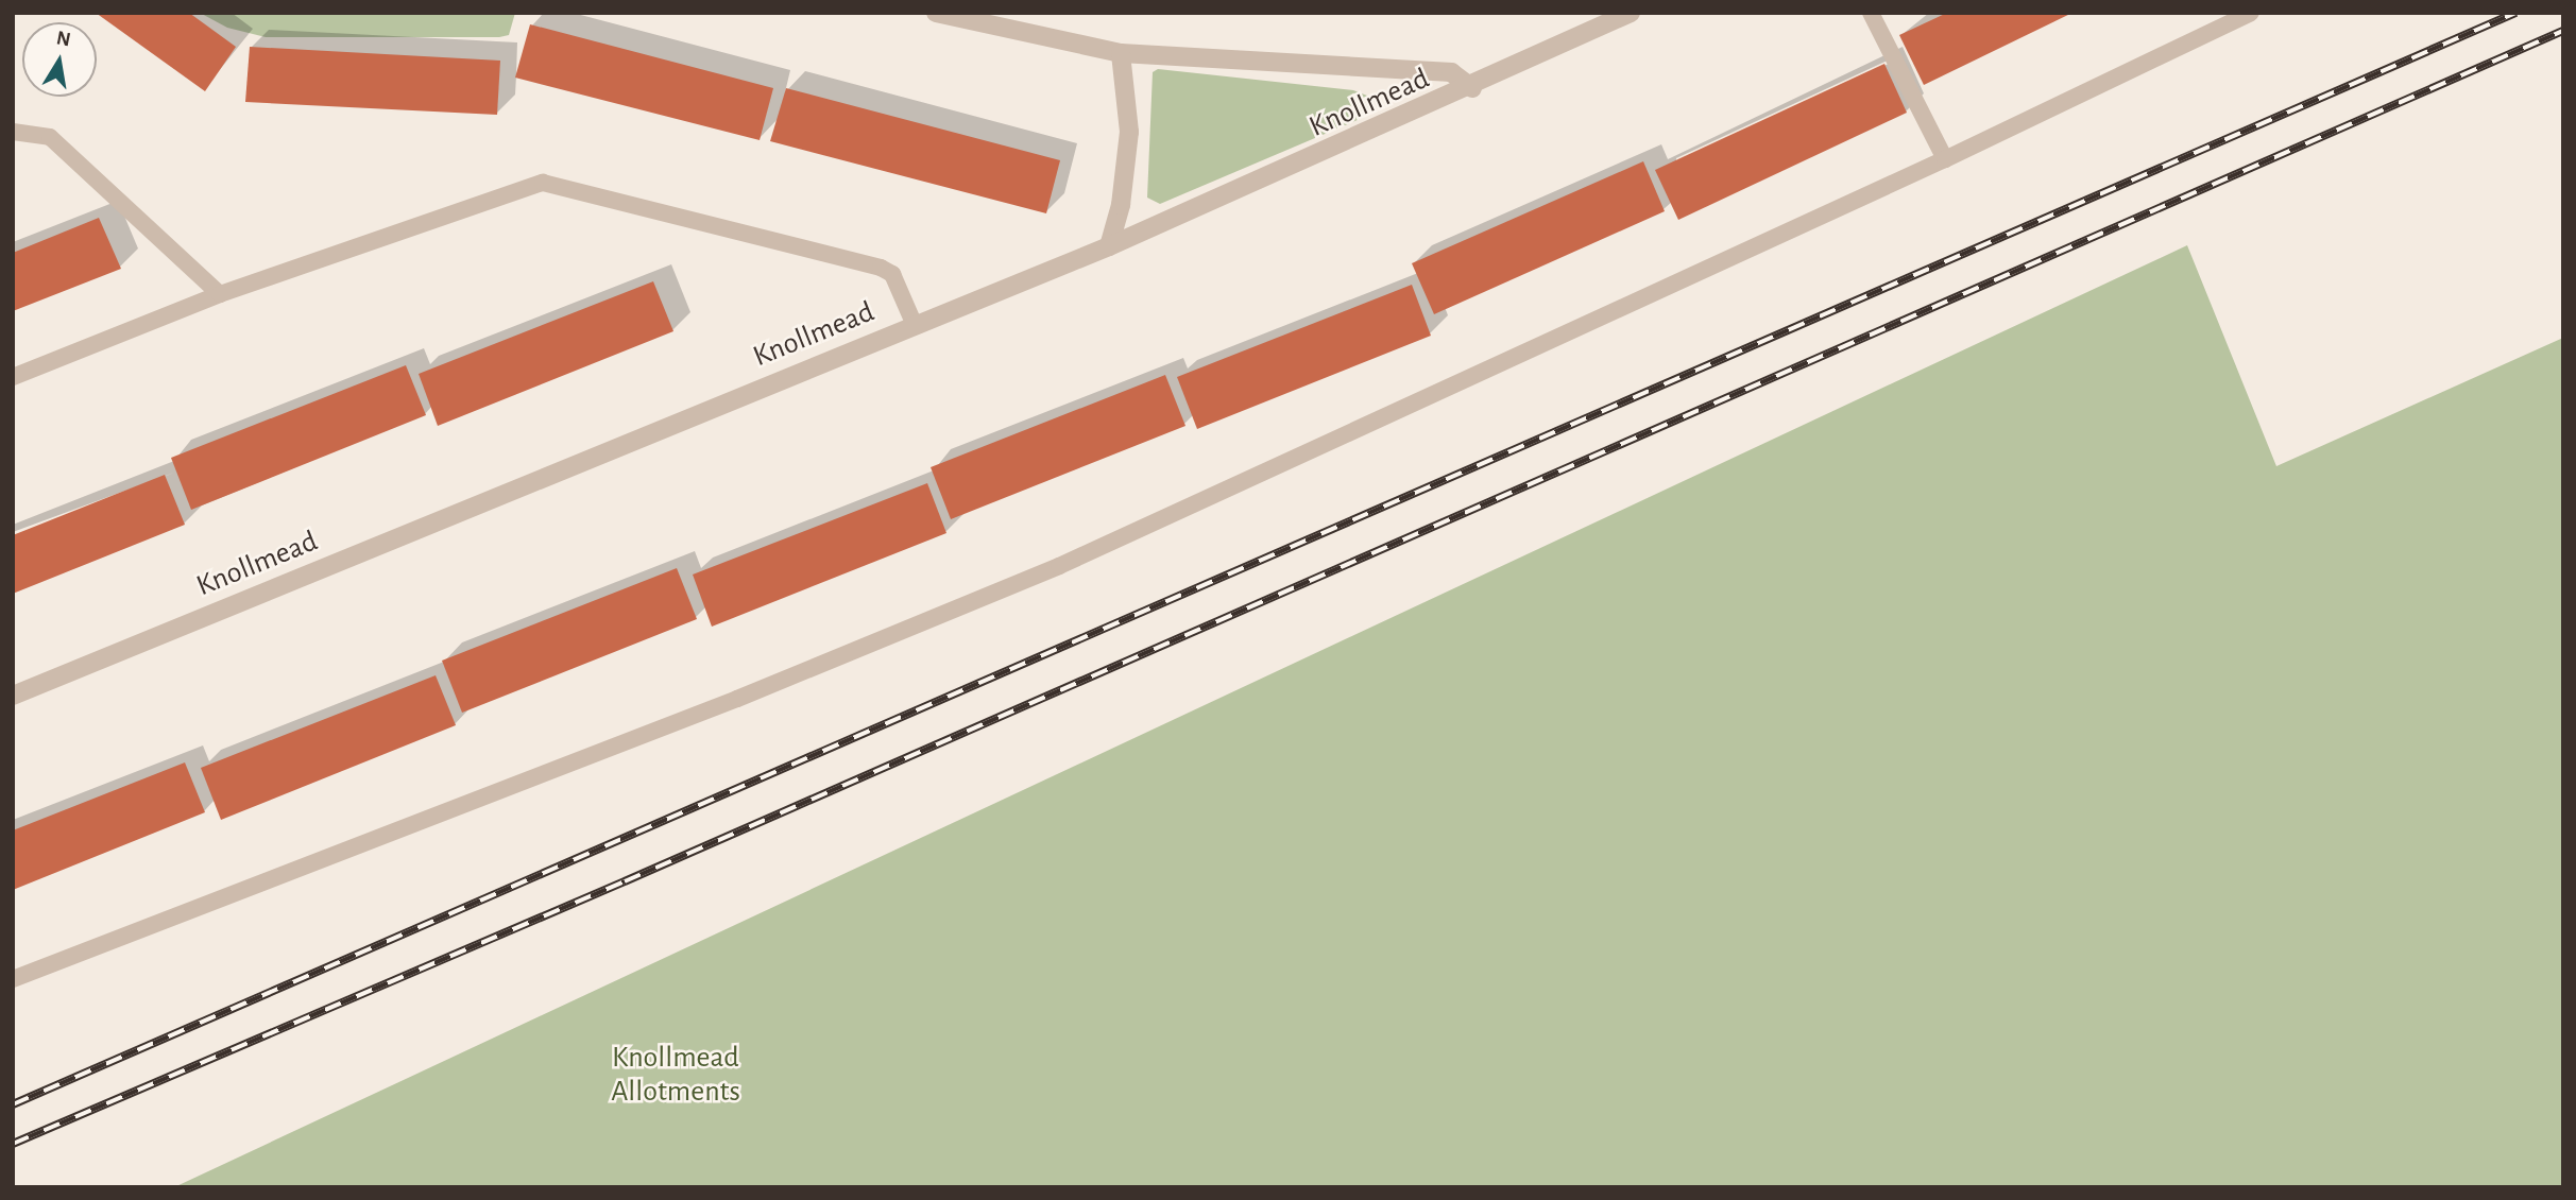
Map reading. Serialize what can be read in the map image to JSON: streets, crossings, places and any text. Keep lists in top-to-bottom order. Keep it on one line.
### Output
{"streets":{"street":["Knollmead"]},"parks":["Knollmead Allotments"],"north":"top"}
